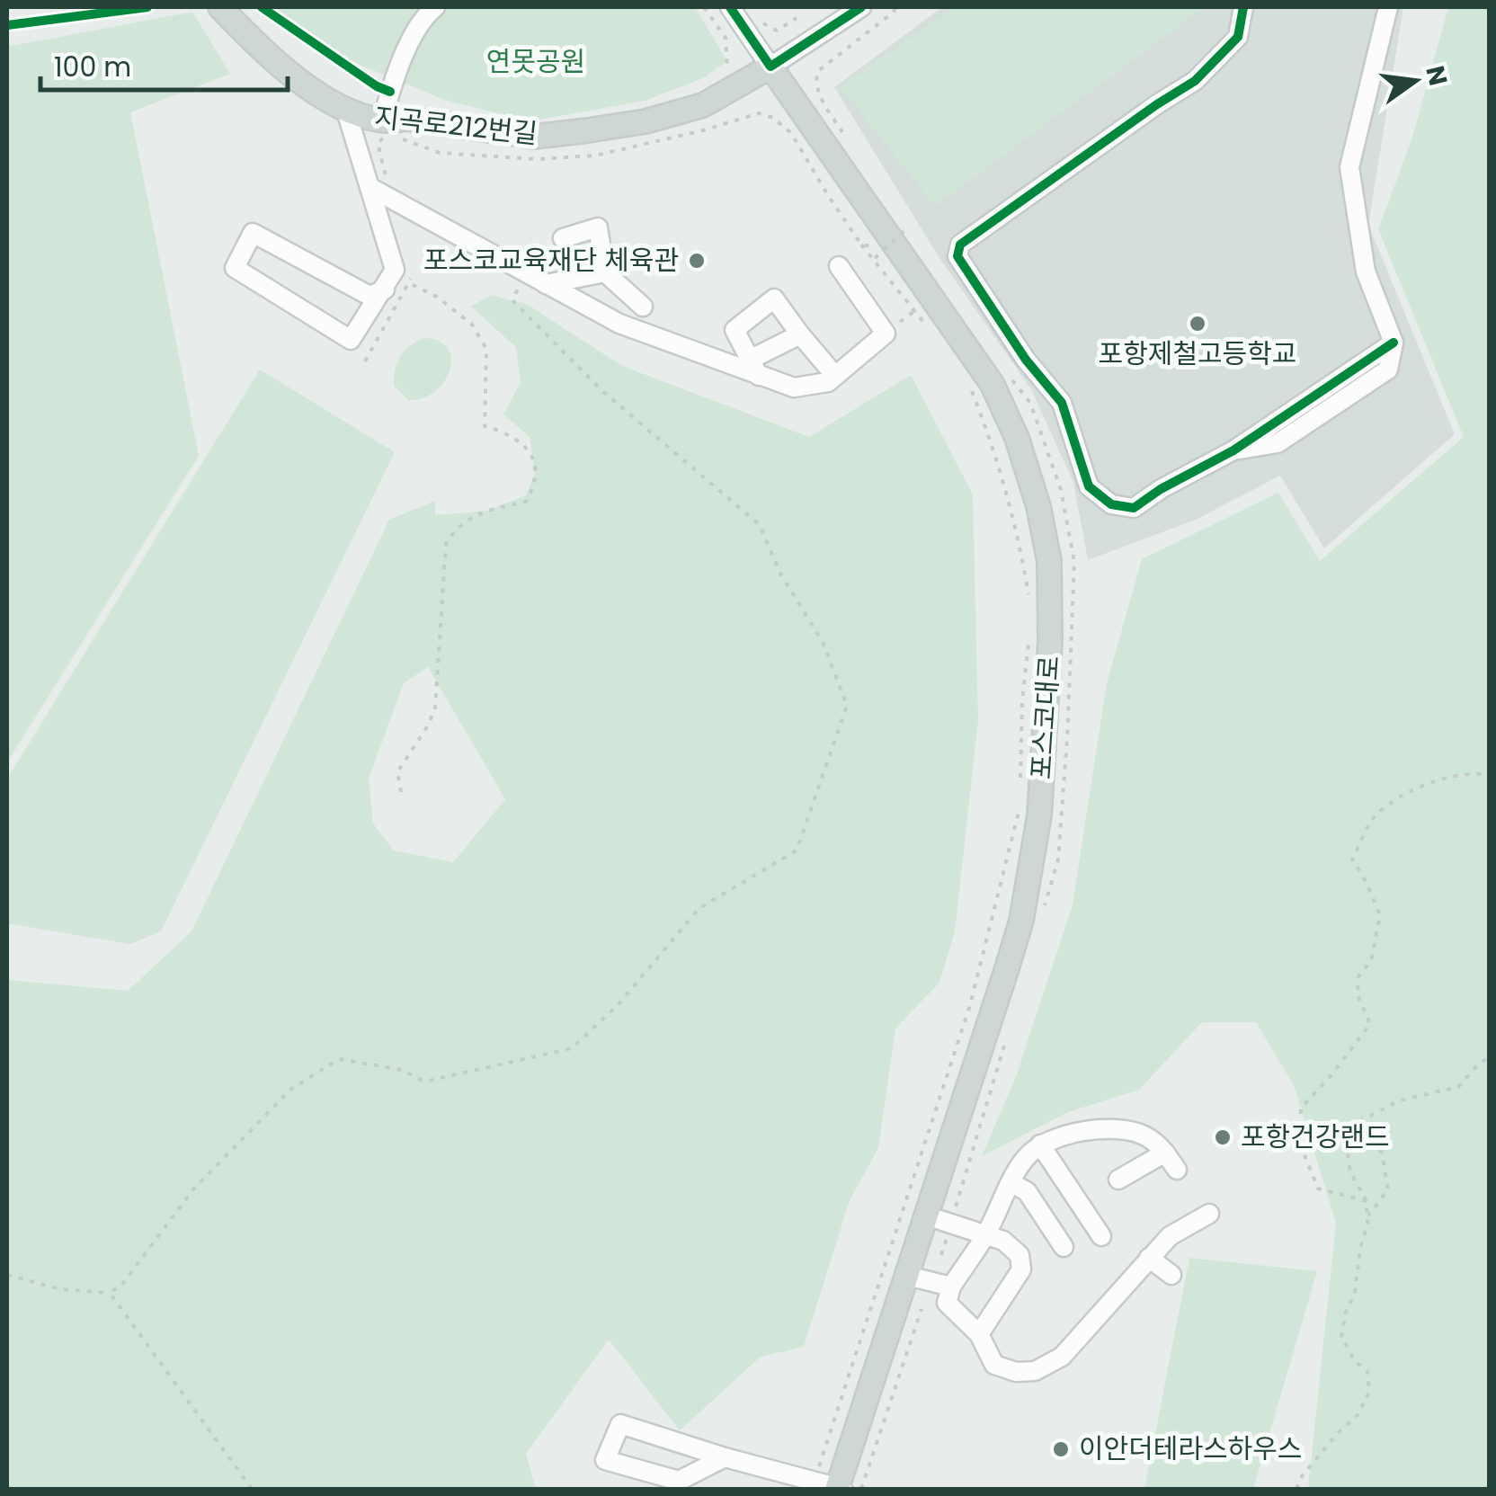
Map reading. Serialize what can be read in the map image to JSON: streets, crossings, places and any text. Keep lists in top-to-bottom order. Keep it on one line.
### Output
{"streets":{"main road":["지곡로212번길","포스코대로"]},"crossings":[["지곡로212번길","포스코대로"]],"parks":["연못공원"],"places":["포스코교육재단 체육관","포항제철고등학교","포항건강랜드","이안더테라스하우스"],"scale_bar":"100 m","north":"right"}
